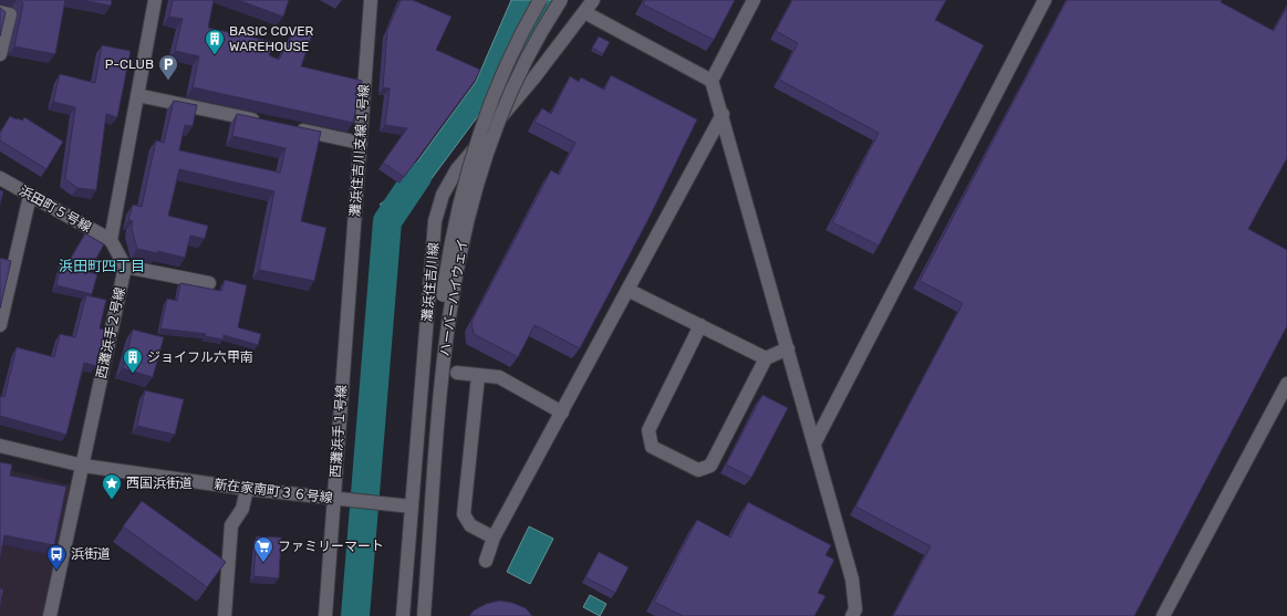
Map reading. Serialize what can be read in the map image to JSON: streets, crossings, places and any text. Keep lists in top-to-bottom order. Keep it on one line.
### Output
{"streets":{"street":["灘浜住吉川支線１号線","浜田町５号線","灘浜住吉川線","ハーバーハイウェイ","西灘浜手２号線","西灘浜手１号線","新在家南町３６号線"]},"crossings":[["灘浜住吉川支線１号線","西灘浜手１号線"],["灘浜住吉川線","新在家南町３６号線"],["西灘浜手２号線","新在家南町３６号線"],["西灘浜手１号線","新在家南町３６号線"]],"districts":["浜田町四丁目"],"places":{"building":["BASIC COVER WAREHOUSE","ジョイフル六甲南"],"parking":["P-CLUB"],"place":["西国浜街道"],"supermarket":["ファミリーマート"],"bus stop":["浜街道"]}}
